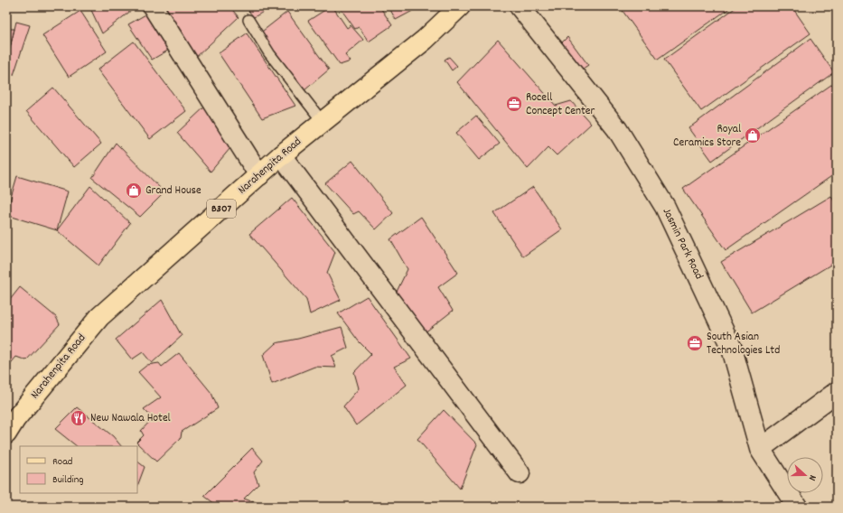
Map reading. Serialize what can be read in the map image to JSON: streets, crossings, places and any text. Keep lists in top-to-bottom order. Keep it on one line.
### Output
{"streets":{"main road":["Narahenpita Road","B307"],"street":["Jasmin Park Road"]},"places":{"office":["Rocell Concept Center","South Asian Technologies Ltd"],"shop":["Royal Ceramics Store","Grand House"],"restaurant":["New Nawala Hotel"]},"legend":["Road","Building"],"north":"right"}
